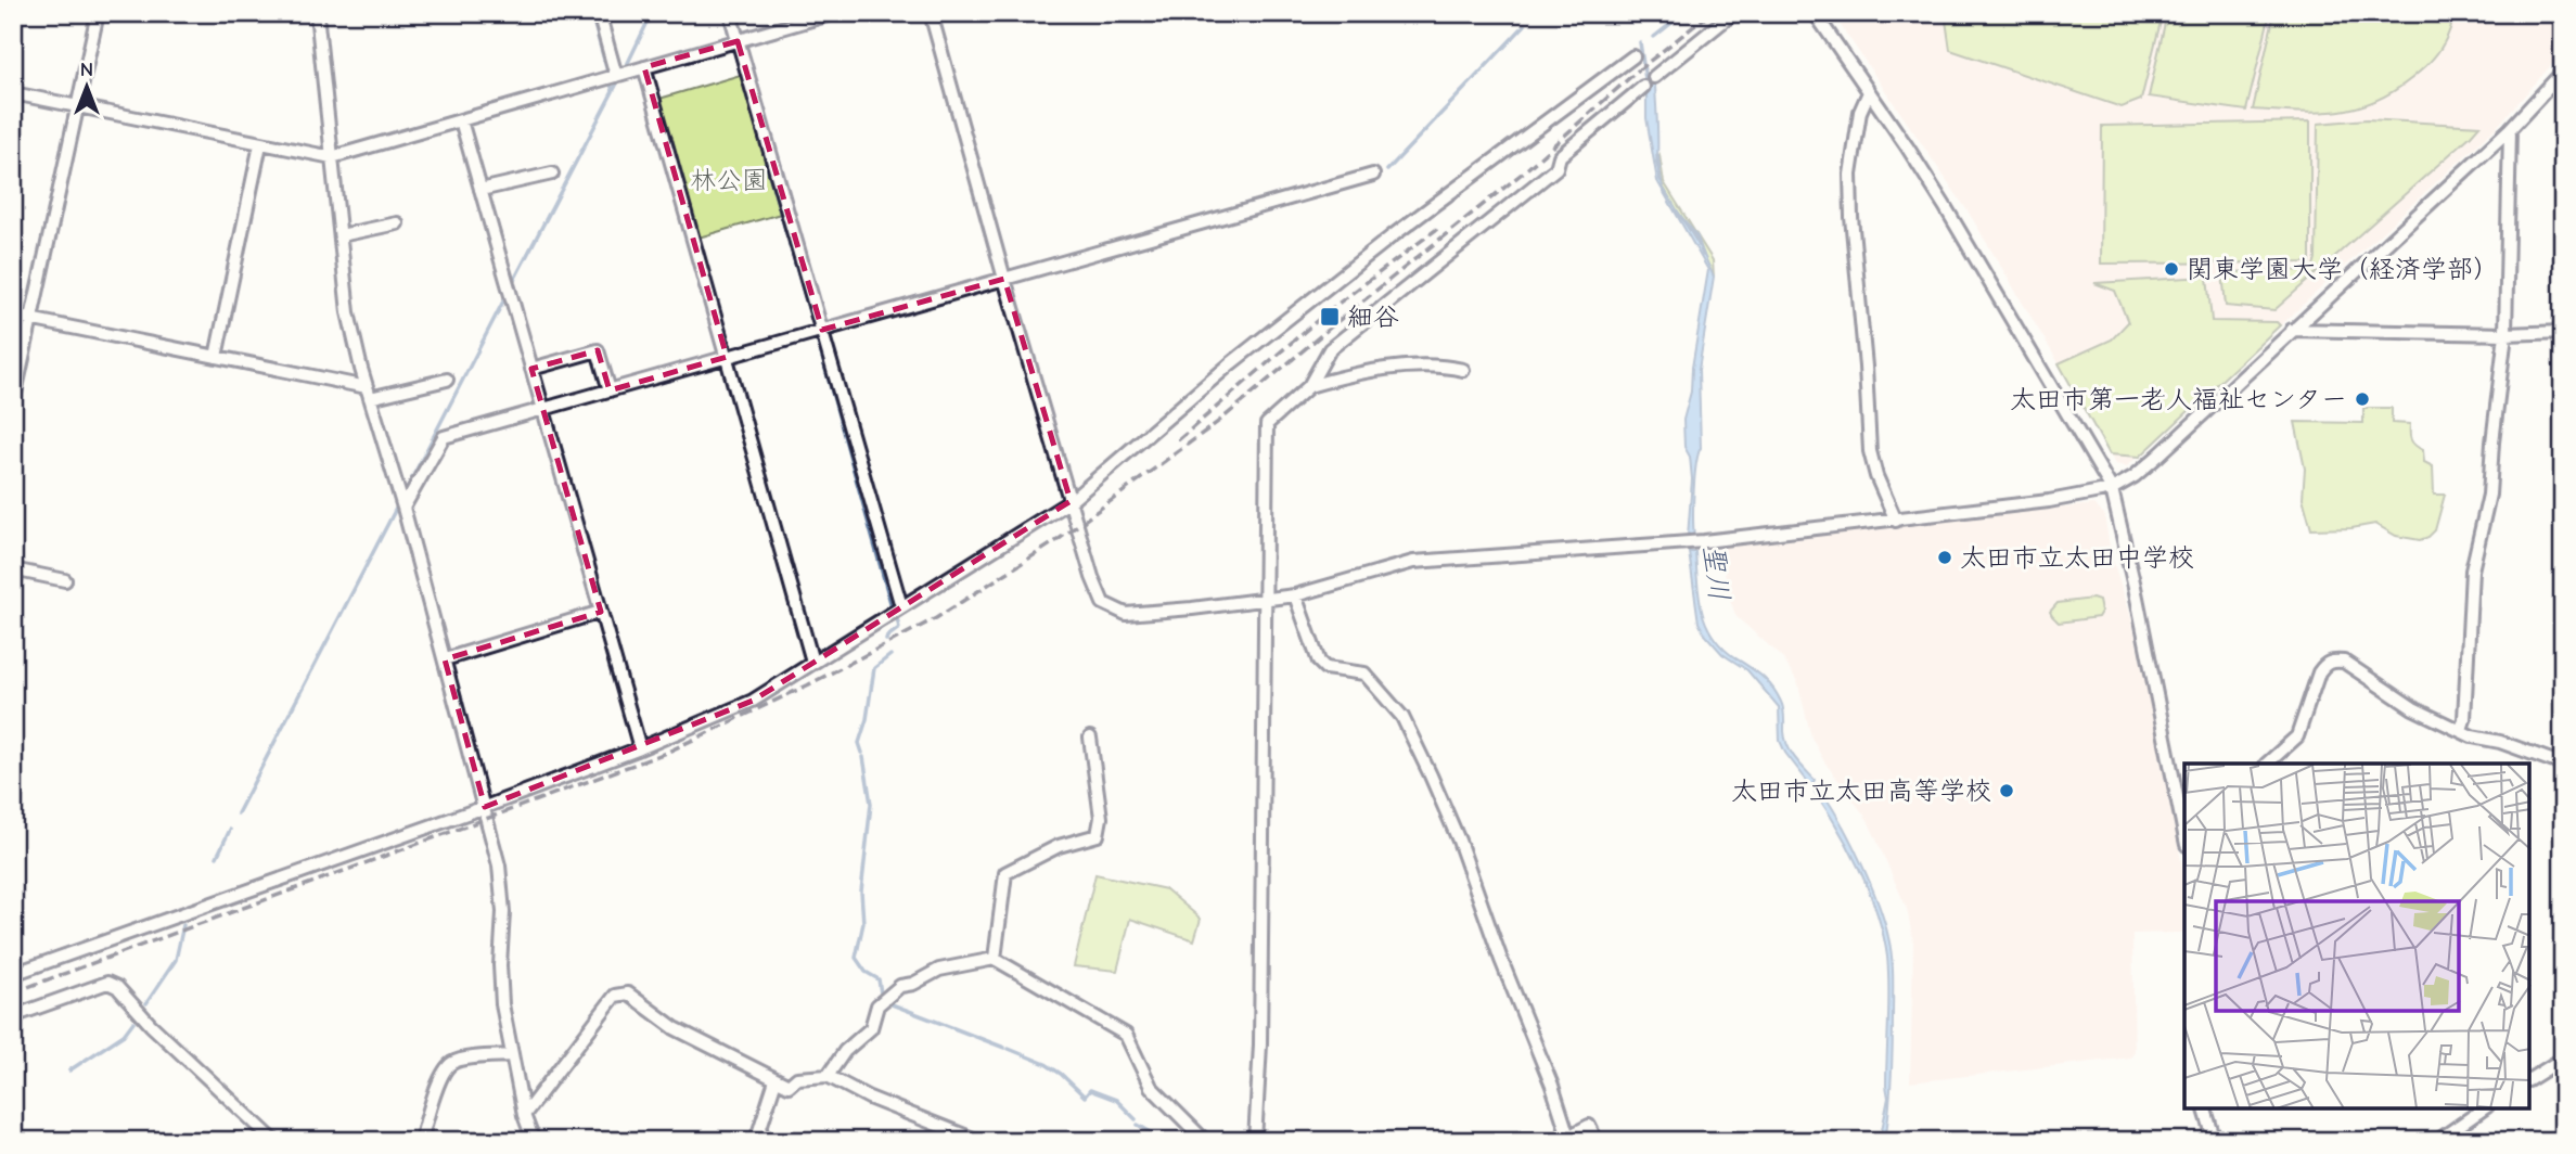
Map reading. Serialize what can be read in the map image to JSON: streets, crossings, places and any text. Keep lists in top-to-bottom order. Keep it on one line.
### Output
{"water":["聖川"],"parks":["林公園"],"places":{"other":["関東学園大学（経済学部）","太田市第一老人福祉センター","太田市立太田中学校","太田市立太田高等学校"],"transit":["細谷"]},"north":"top"}
